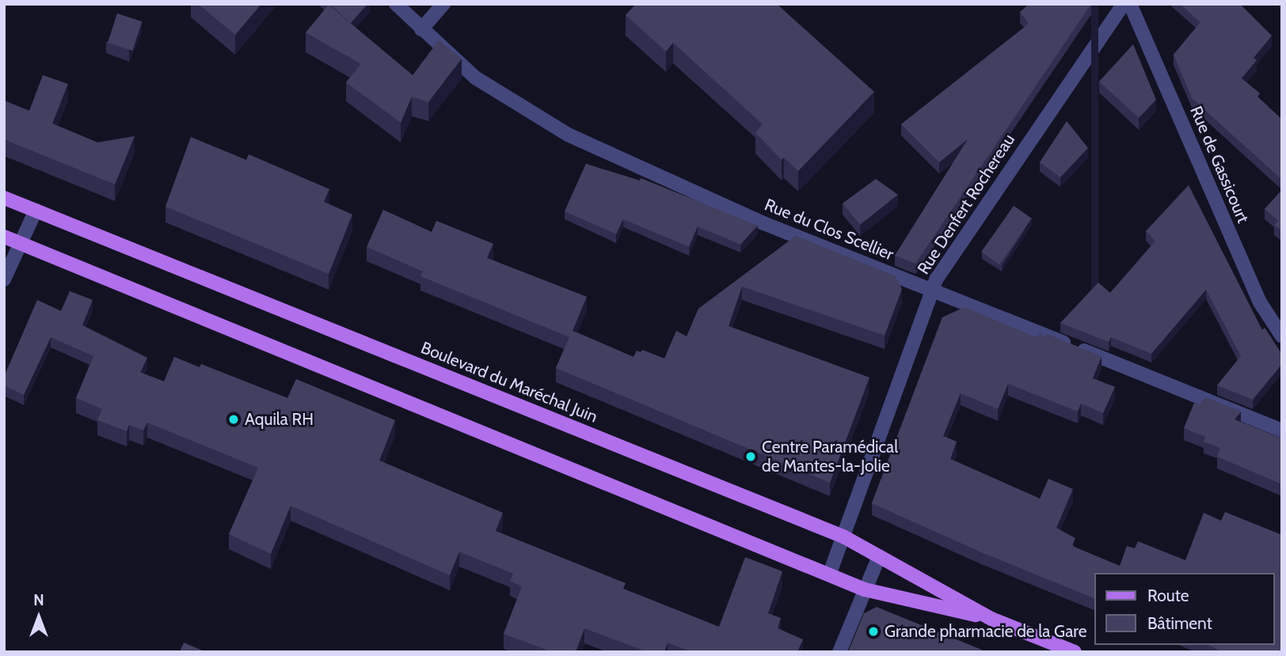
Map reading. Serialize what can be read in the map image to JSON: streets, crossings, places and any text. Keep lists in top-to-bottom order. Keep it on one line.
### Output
{"streets":{"main road":["Boulevard du Maréchal Juin"],"street":["Rue de Gassicourt","Rue Denfert Rochereau","Rue du Clos Scellier"]},"crossings":[["Rue Denfert Rochereau","Rue du Clos Scellier"],["Rue Denfert Rochereau","Boulevard du Maréchal Juin"]],"places":["Aquila RH","Centre Paramédical de Mantes-la-Jolie","Grande pharmacie de la Gare"],"legend":["Route","Bâtiment"],"north":"top"}
